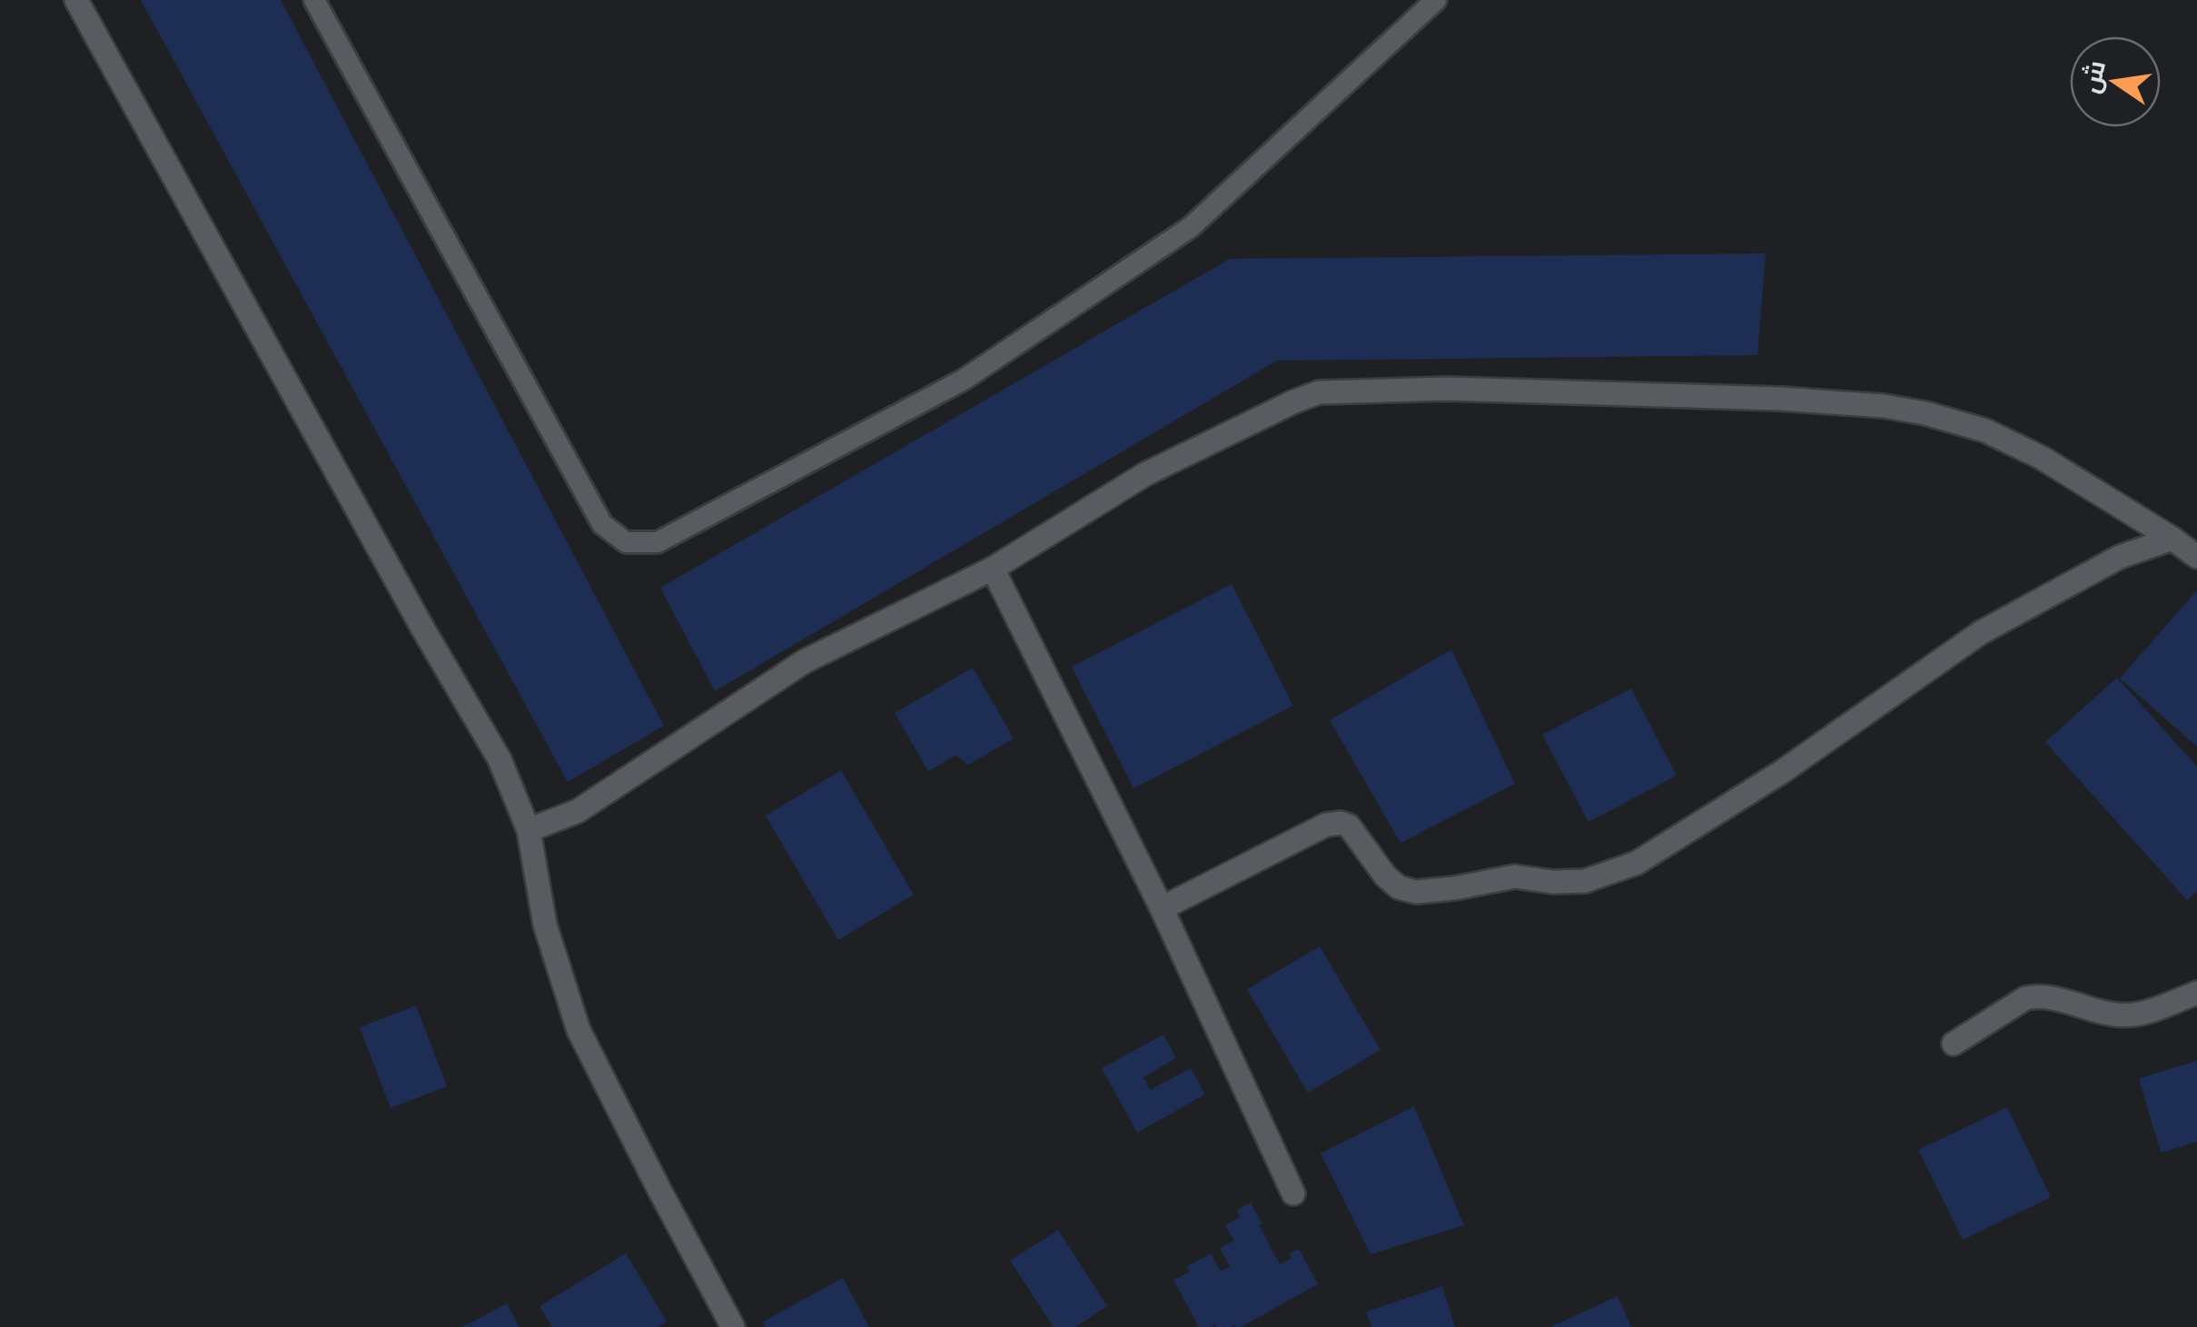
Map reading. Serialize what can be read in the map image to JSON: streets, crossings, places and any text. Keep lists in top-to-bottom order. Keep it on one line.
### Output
{"north":"left"}
